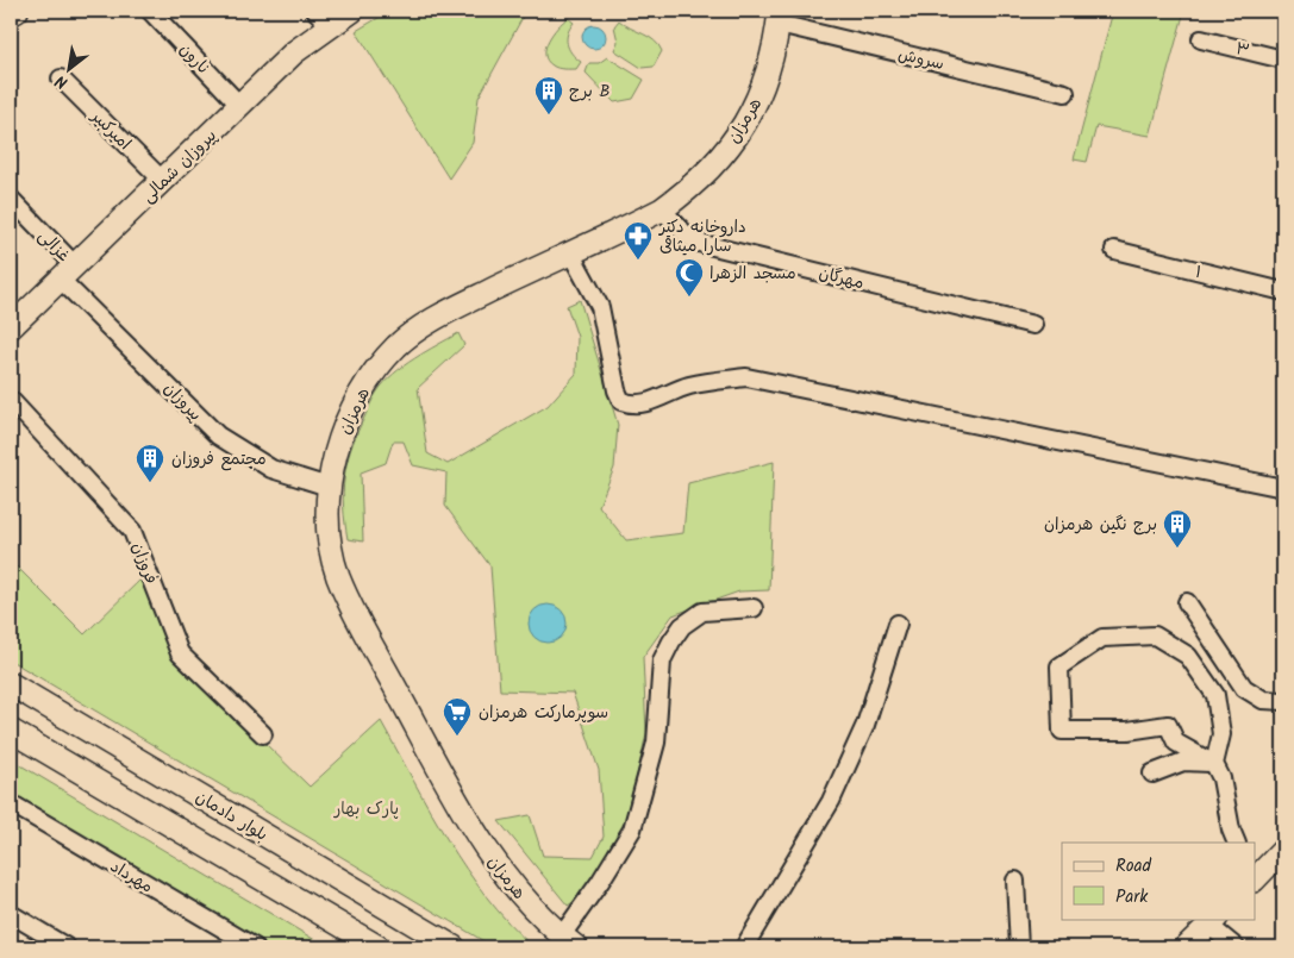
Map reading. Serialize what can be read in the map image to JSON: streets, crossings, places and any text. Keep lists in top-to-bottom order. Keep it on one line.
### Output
{"streets":{"street":["۳","نارون","سروش","هرمزان","امیرکبیر","پیروزان شمالی","غزالی","۱","مهرگان","پیروزان","فروزان","بلوار دادمان","مهرداد"]},"crossings":[["نارون","پیروزان شمالی"],["سروش","هرمزان"],["هرمزان","مهرگان"],["هرمزان","پیروزان"],["امیرکبیر","پیروزان شمالی"],["پیروزان شمالی","غزالی"],["پیروزان شمالی","پیروزان"],["غزالی","پیروزان"]],"parks":["پارک بهار"],"places":{"building":["برج B","مجتمع فروزان","برج نگین هرمزان"],"pharmacy":["داروخانه دکتر سارا میثاقی"],"mosque":["مسجد الزهرا"],"supermarket":["سوپرمارکت هرمزان"]},"legend":["Road","Park"],"north":"bottom left"}
